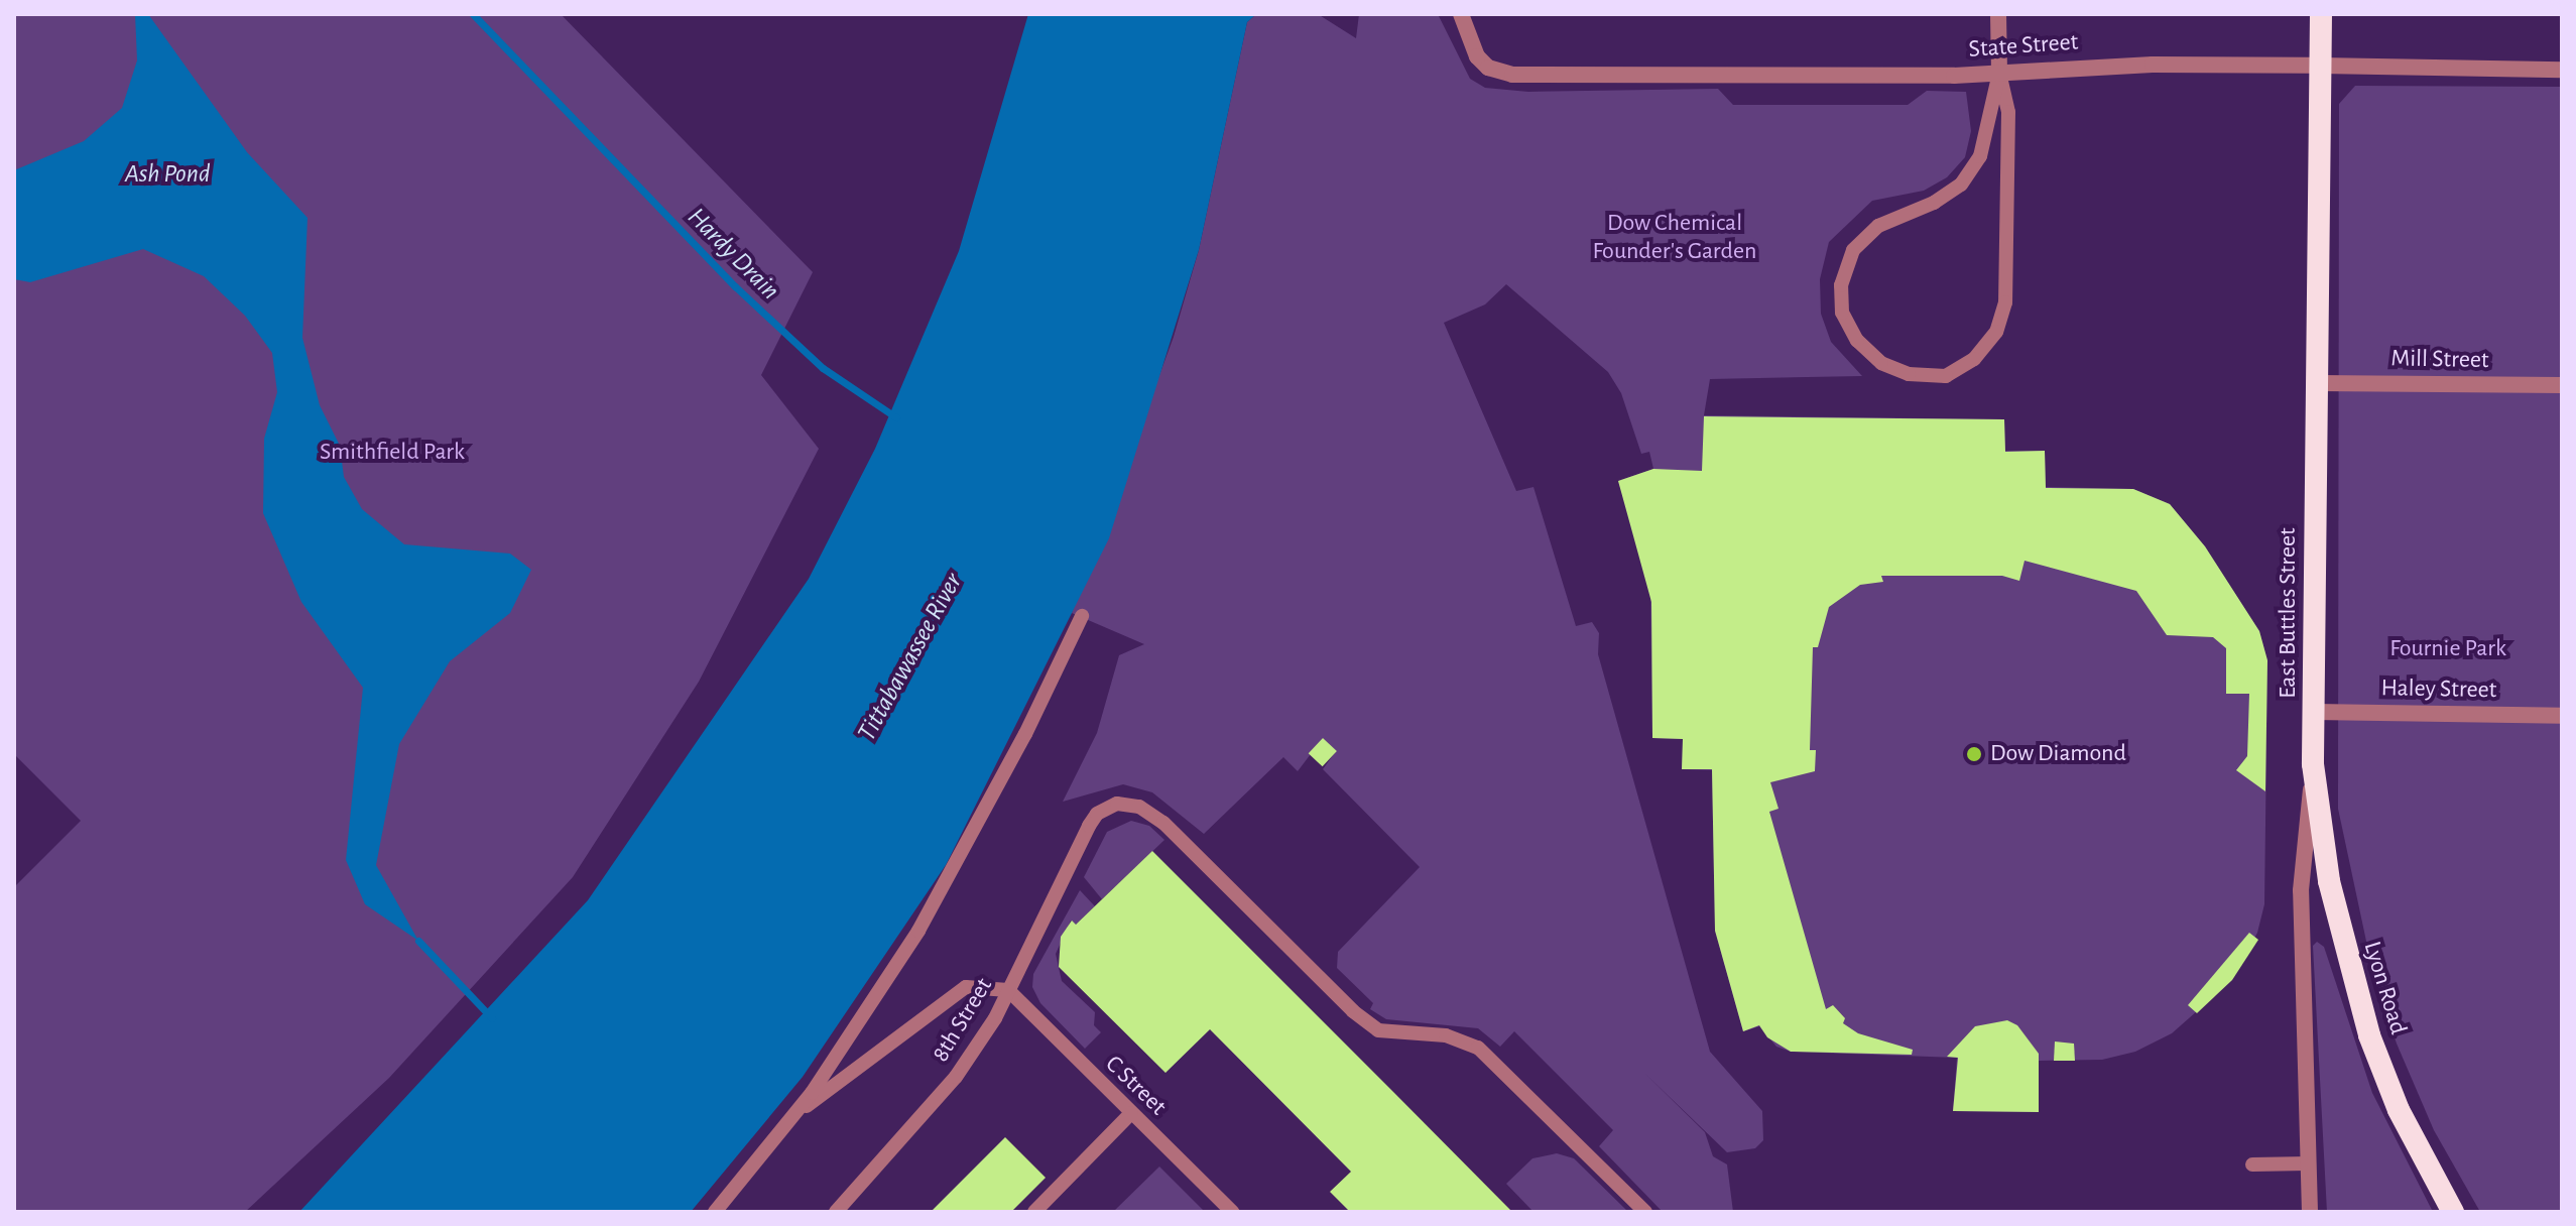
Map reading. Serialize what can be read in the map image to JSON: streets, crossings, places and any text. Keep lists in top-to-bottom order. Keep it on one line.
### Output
{"streets":{"highway":["East Buttles Street","Lyon Road"],"street":["State Street","Mill Street","Haley Street"],"lane":["8th Street","C Street"]},"crossings":[["State Street","East Buttles Street"],["Mill Street","East Buttles Street"],["East Buttles Street","Haley Street"],["East Buttles Street","Lyon Road"],["8th Street","C Street"]],"water":["Ash Pond","Hardy Drain","Tittabawassee River"],"parks":["Dow Chemical Founder's Garden","Smithfield Park","Fournie Park"],"places":["Dow Diamond"]}
